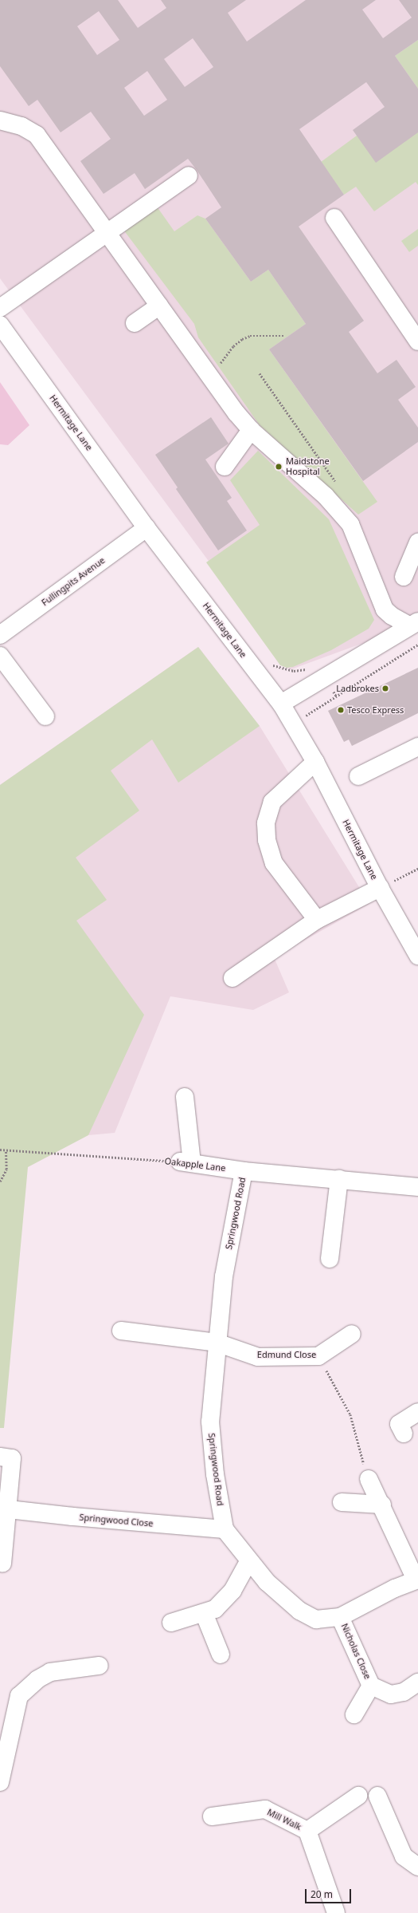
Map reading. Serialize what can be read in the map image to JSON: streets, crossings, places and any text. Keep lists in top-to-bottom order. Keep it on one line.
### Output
{"streets":{"street":["Hermitage Lane","Fullingpits Avenue","Oakapple Lane","Springwood Road","Edmund Close","Springwood Close","Nicholas Close","Mill Walk"]},"crossings":[["Hermitage Lane","Fullingpits Avenue"],["Oakapple Lane","Springwood Road"],["Springwood Road","Edmund Close"],["Springwood Road","Springwood Close"],["Springwood Road","Nicholas Close"]],"places":["Maidstone Hospital","Ladbrokes","Tesco Express"],"scale_bar":"20 m"}
